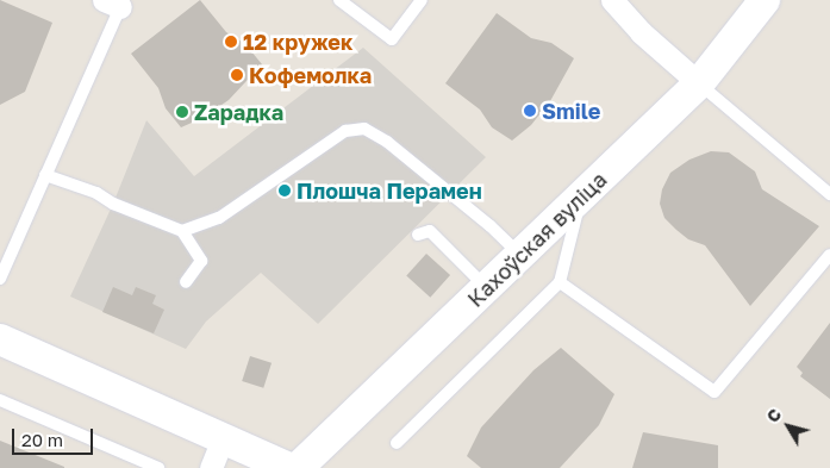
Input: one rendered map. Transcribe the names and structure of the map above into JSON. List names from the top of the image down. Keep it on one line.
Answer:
{"streets":{"street":["Кахоўская вуліца"]},"places":["12 кружек","Кофемолка","Smile","Zарадка","Плошча Перамен"],"scale_bar":"20 m","north":"top left"}
